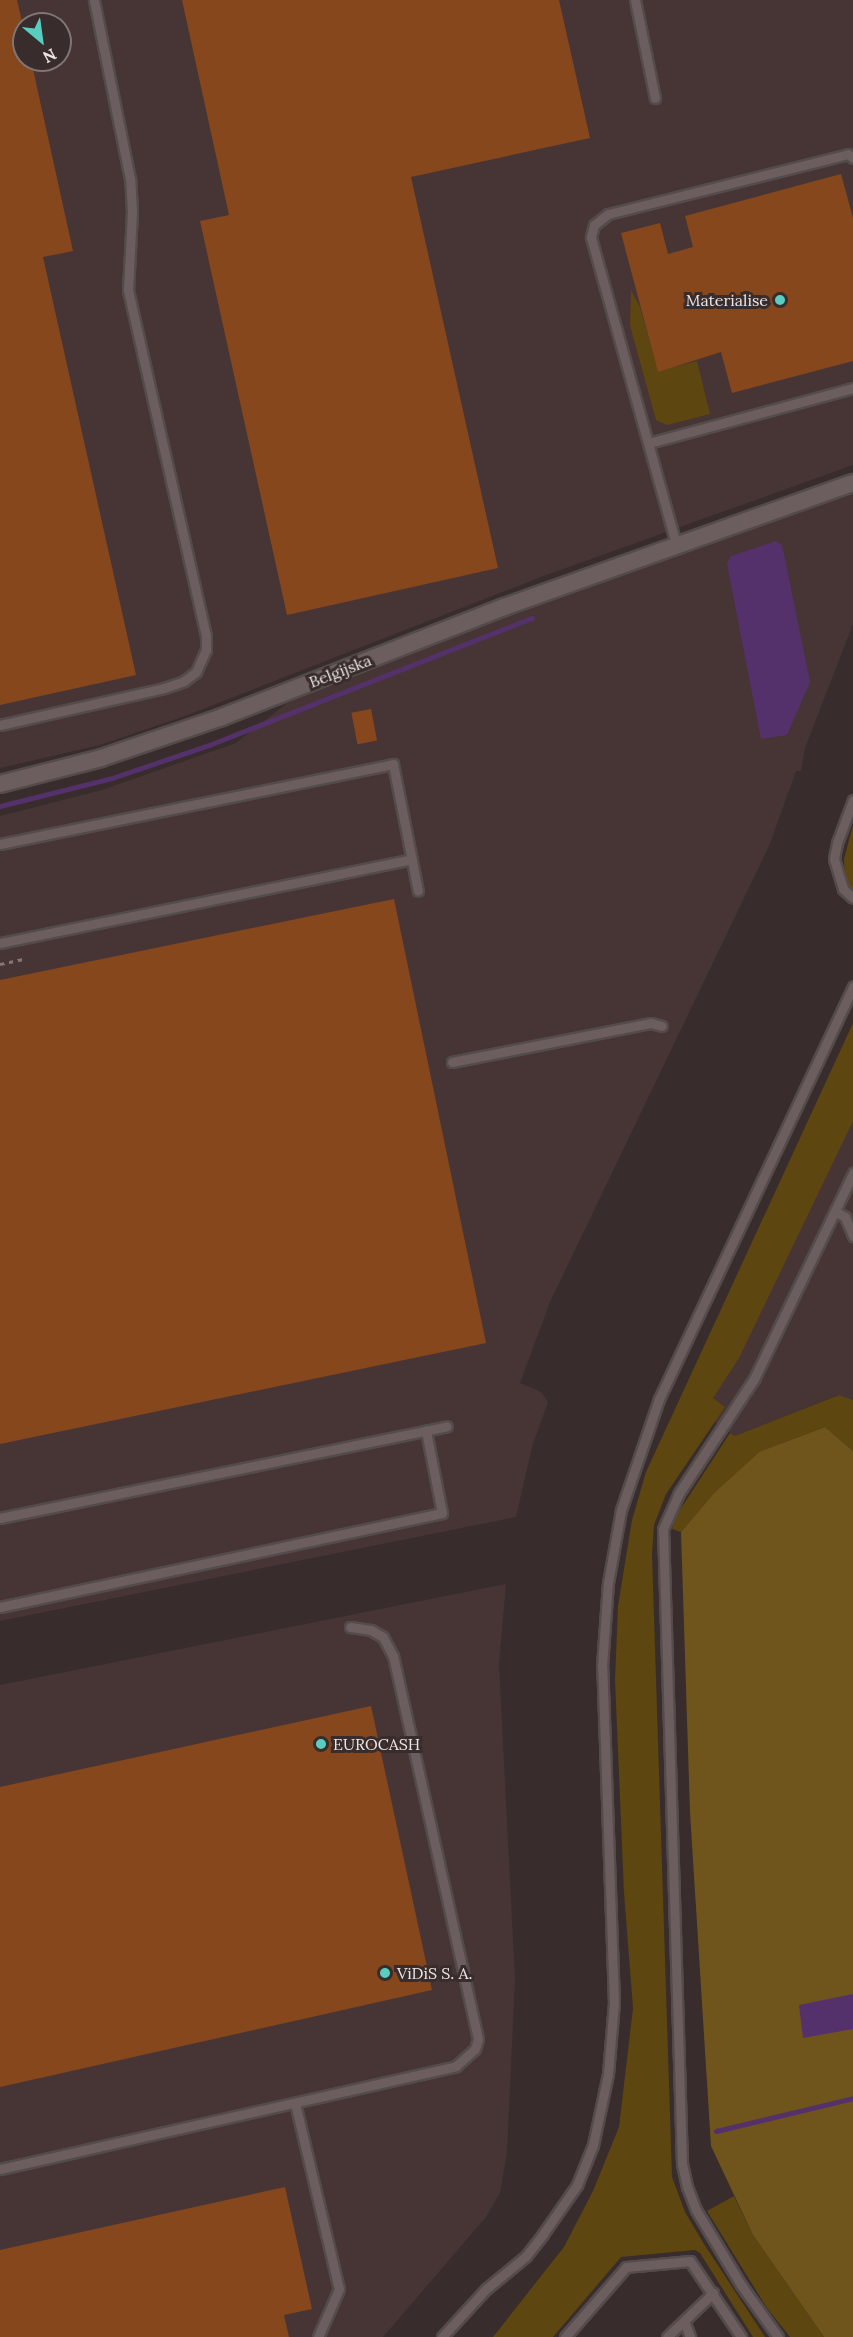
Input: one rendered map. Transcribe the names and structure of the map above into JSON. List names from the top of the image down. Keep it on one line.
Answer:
{"streets":{"street":["Belgijska"]},"places":["Materialise","EUROCASH","ViDiS S. A."],"north":"bottom right"}
